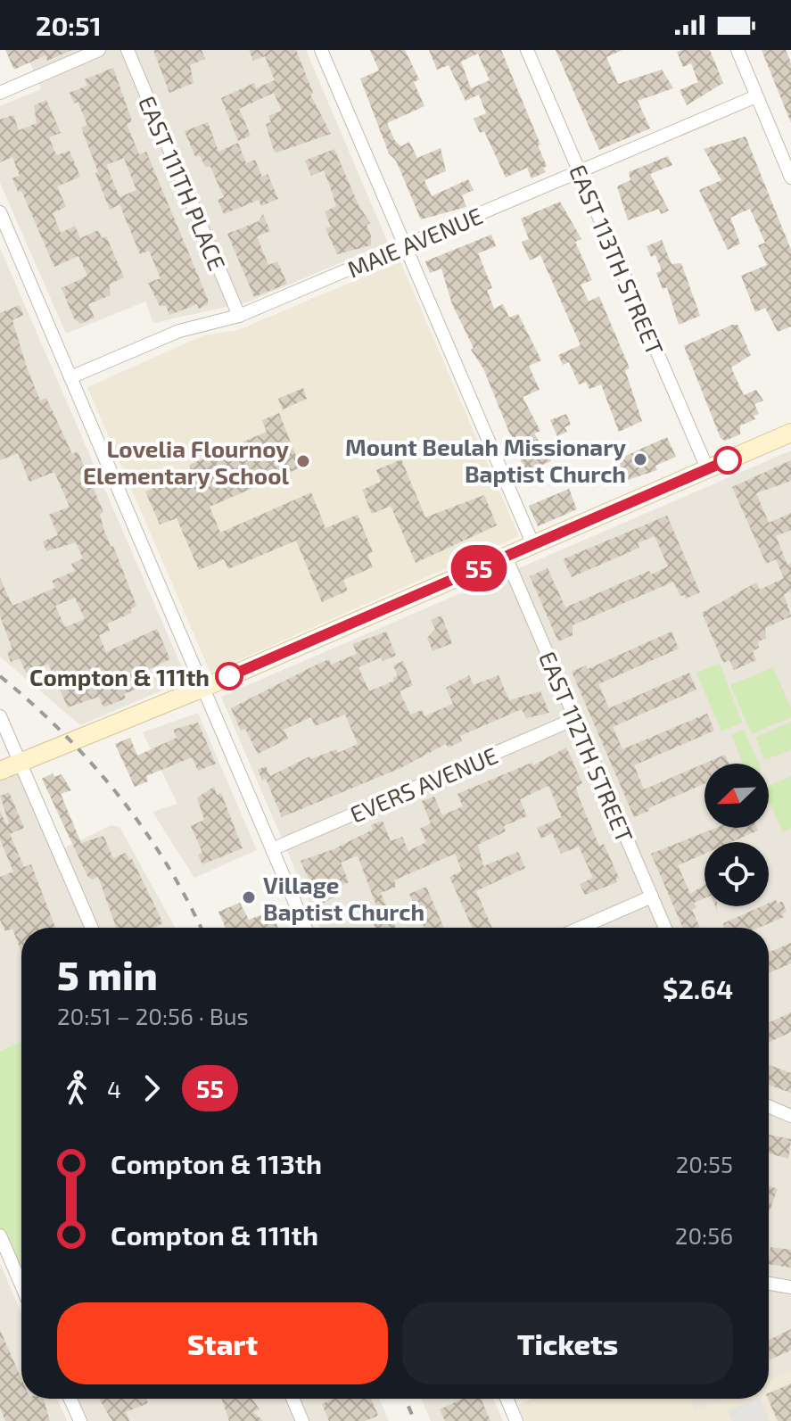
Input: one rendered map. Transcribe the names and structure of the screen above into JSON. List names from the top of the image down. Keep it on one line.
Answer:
{"streets":{"street":["EAST 111TH PLACE","MAIE AVENUE","EAST 113TH STREET","EAST 112TH STREET","EVERS AVENUE"]},"crossings":[["EAST 111TH PLACE","MAIE AVENUE"],["MAIE AVENUE","EAST 113TH STREET"],["EAST 112TH STREET","EVERS AVENUE"]],"places":["Mount Beulah Missionary Baptist Church","Lovelia Flournoy Elementary School","Compton & 111th","Village Baptist Church"],"lines":["bus line 55"],"north":"bottom left","page":{"status":"20:51","on_map":"55","heading":["5 min","20:51 – 20:56 · Bus","$2.64"],"legs":["4","55"],"list":[{"name":"Compton & 113th","value":"20:55"},{"name":"Compton & 111th","value":"20:56"}],"buttons":["Start","Tickets"]}}
